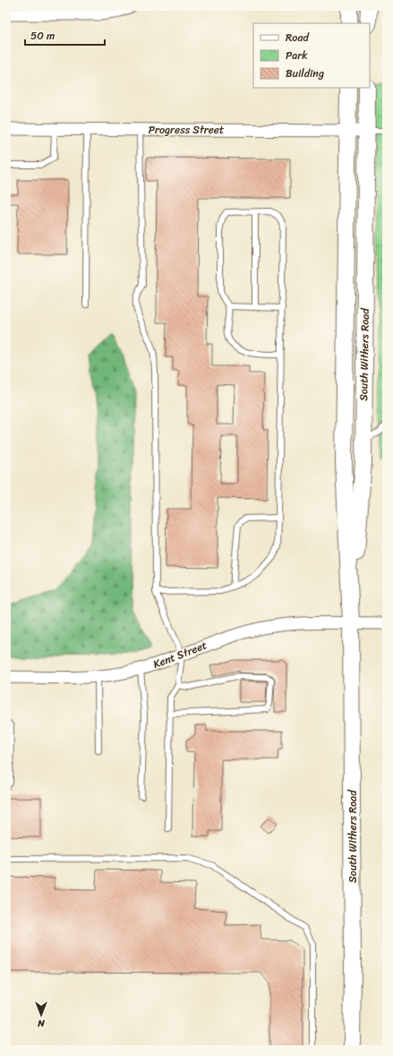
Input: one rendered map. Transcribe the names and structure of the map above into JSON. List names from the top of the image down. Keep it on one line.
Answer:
{"streets":{"main road":["South Withers Road"],"street":["Progress Street","Kent Street"]},"crossings":[["Progress Street","South Withers Road"],["South Withers Road","Kent Street"]],"legend":["Road","Park","Building"],"scale_bar":"50 m","north":"bottom"}
